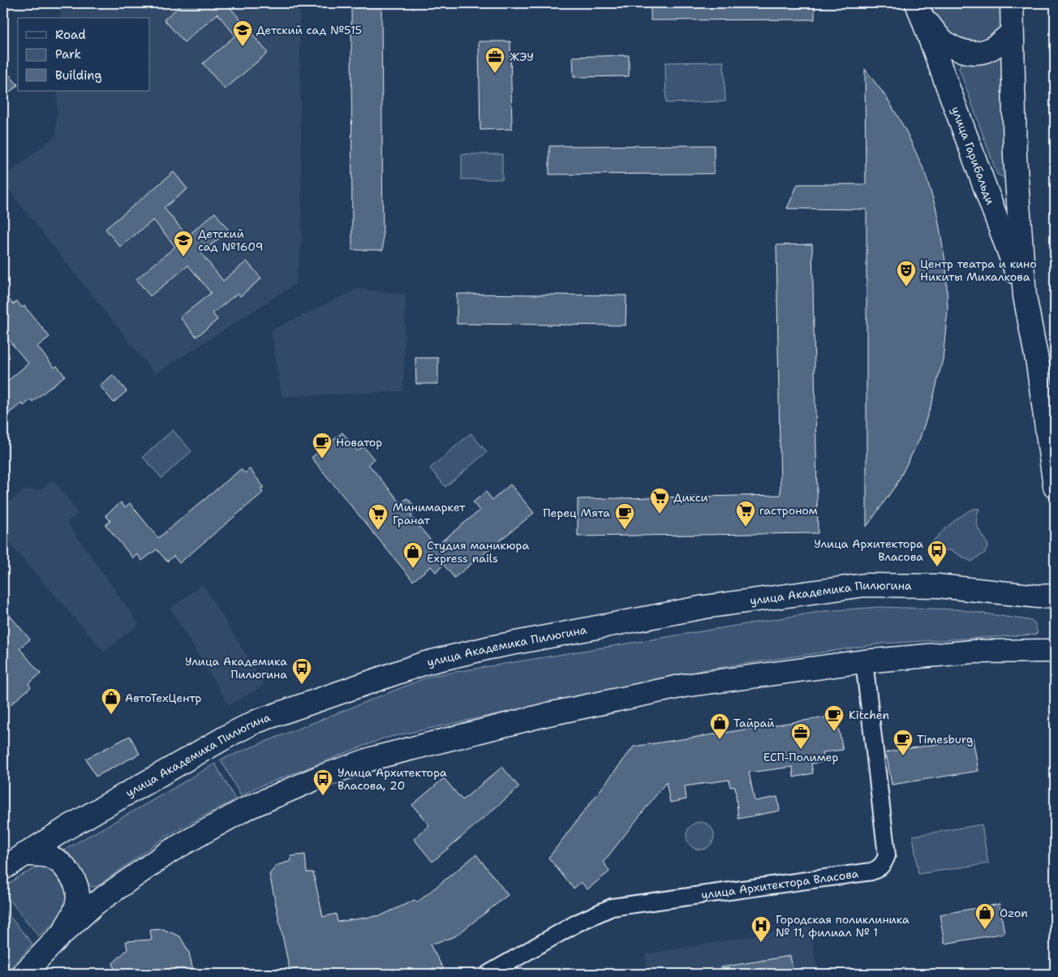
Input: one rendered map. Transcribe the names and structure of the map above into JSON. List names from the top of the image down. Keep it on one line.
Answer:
{"streets":{"street":["улица Гарибальди","улица Академика Пилюгина","улица Архитектора Власова"]},"places":{"school or university":["Детский сад №515","Детский сад №1609"],"office":["ЖЭУ","ЕСП-Полимер"],"theatre":["Центр театра и кино Никиты Михалкова"],"cafe":["Новатор","Перец Мята","Kitchen","Timesburg"],"supermarket":["Дикси","гастроном","Минимаркет Гранат"],"bus stop":["Улица Архитектора Власова","Улица Академика Пилюгина","Улица Архитектора Власова, 20"],"shop":["Студия маникюра Express nails","АвтоТехЦентр","Тайрай","Ozon"],"hospital":["Городская поликлиника № 11, филиал № 1"]},"legend":["Road","Park","Building"]}
